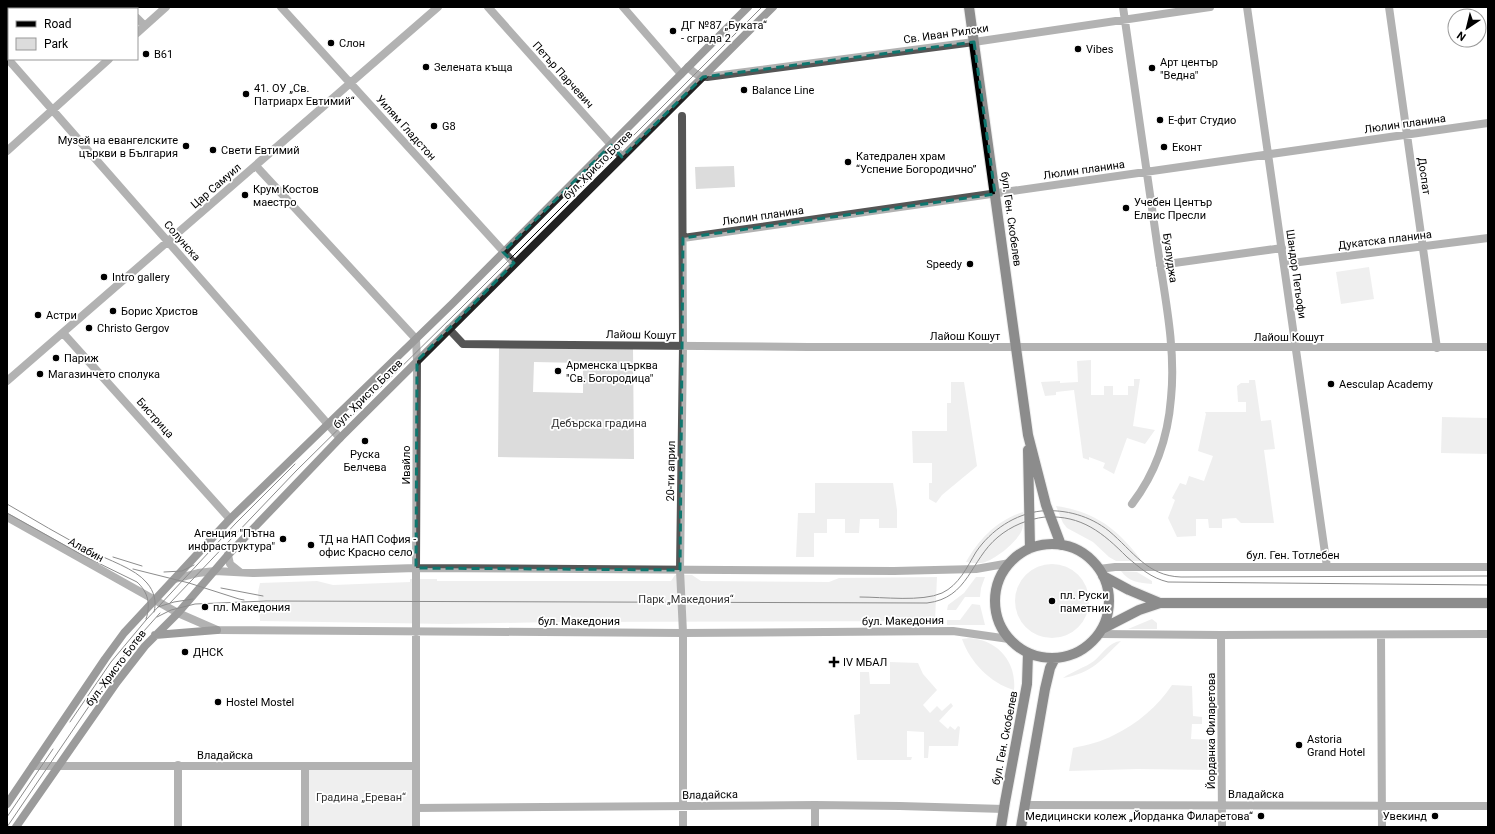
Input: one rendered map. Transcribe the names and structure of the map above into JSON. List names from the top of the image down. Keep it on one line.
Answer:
{"streets":{"main road":["бул. Христо Ботев","бул. Ген. Скобелев"],"street":["Св. Иван Рилски","Петър Парчевич","Люлин планина","Уилям Гладстон","Доспат","Цар Самуил","Дукатска планина","Солунска","Бузлуджа","Шандор Петьофи","Лайош Кошут","Бистрица","Ивайло","20-ти април","Алабин","бул. Ген. Тотлебен","бул. Македония","Йорданка Филаретова","Владайска"]},"crossings":[["Св. Иван Рилски","бул. Христо Ботев"],["Св. Иван Рилски","бул. Ген. Скобелев"],["Св. Иван Рилски","Бузлуджа"],["Петър Парчевич","бул. Христо Ботев"],["Люлин планина","Доспат"],["Люлин планина","бул. Ген. Скобелев"],["Люлин планина","Бузлуджа"],["Люлин планина","Шандор Петьофи"],["Люлин планина","20-ти април"],["Уилям Гладстон","бул. Христо Ботев"],["Уилям Гладстон","Цар Самуил"],["бул. Христо Ботев","Солунска"],["бул. Христо Ботев","Лайош Кошут"],["бул. Христо Ботев","Бистрица"],["бул. Христо Ботев","Ивайло"],["бул. Христо Ботев","Алабин"],["бул. Христо Ботев","бул. Македония"],["бул. Христо Ботев","Владайска"],["Доспат","Дукатска планина"],["Доспат","Лайош Кошут"],["Цар Самуил","Солунска"],["Цар Самуил","Бистрица"],["бул. Ген. Скобелев","Лайош Кошут"],["бул. Ген. Скобелев","бул. Ген. Тотлебен"],["бул. Ген. Скобелев","бул. Македония"],["бул. Ген. Скобелев","Владайска"],["Дукатска планина","Шандор Петьофи"],["Бузлуджа","Лайош Кошут"],["Шандор Петьофи","Лайош Кошут"],["Шандор Петьофи","бул. Ген. Тотлебен"],["Лайош Кошут","20-ти април"],["Ивайло","бул. Македония"],["Ивайло","Владайска"],["20-ти април","бул. Македония"],["20-ти април","Владайска"],["Алабин","бул. Македония"],["бул. Ген. Тотлебен","бул. Македония"],["Йорданка Филаретова","Владайска"]],"parks":["Дебърска градина","Парк „Македония“","Градина „Ереван“"],"places":{"other":["ДГ №87 „Буката“ - сграда 2","Слон","Vibes","B61","Зелената къща","Арт център \"Ведна\"","Balance Line","41. ОУ „Св. Патриарх Евтимий“","Е-фит Студио","G8","Музей на евангелските църкви в България","Еконт","Свети Евтимий","Катедрален храм “Успение Богородично”","Крум Костов маестро","Учебен Център Елвис Пресли","Speedy","Intro gallery","Борис Христов","Астри","Christo Gergov","Париж","Арменска църква \"Св. Богородица\"","Магазинчето сполука","Aesculap Academy","Руска Белчева","Агенция \"Пътна инфраструктура\"","ТД на НАП София - офис Красно село","пл. Руски паметник","пл. Македония","ДНСК","Hostel Mostel","Astoria Grand Hotel","Медицински колеж „Йорданка Филаретова“","Увекинд"],"health":["IV МБАЛ"]},"legend":["Road","Park"],"north":"bottom left"}
